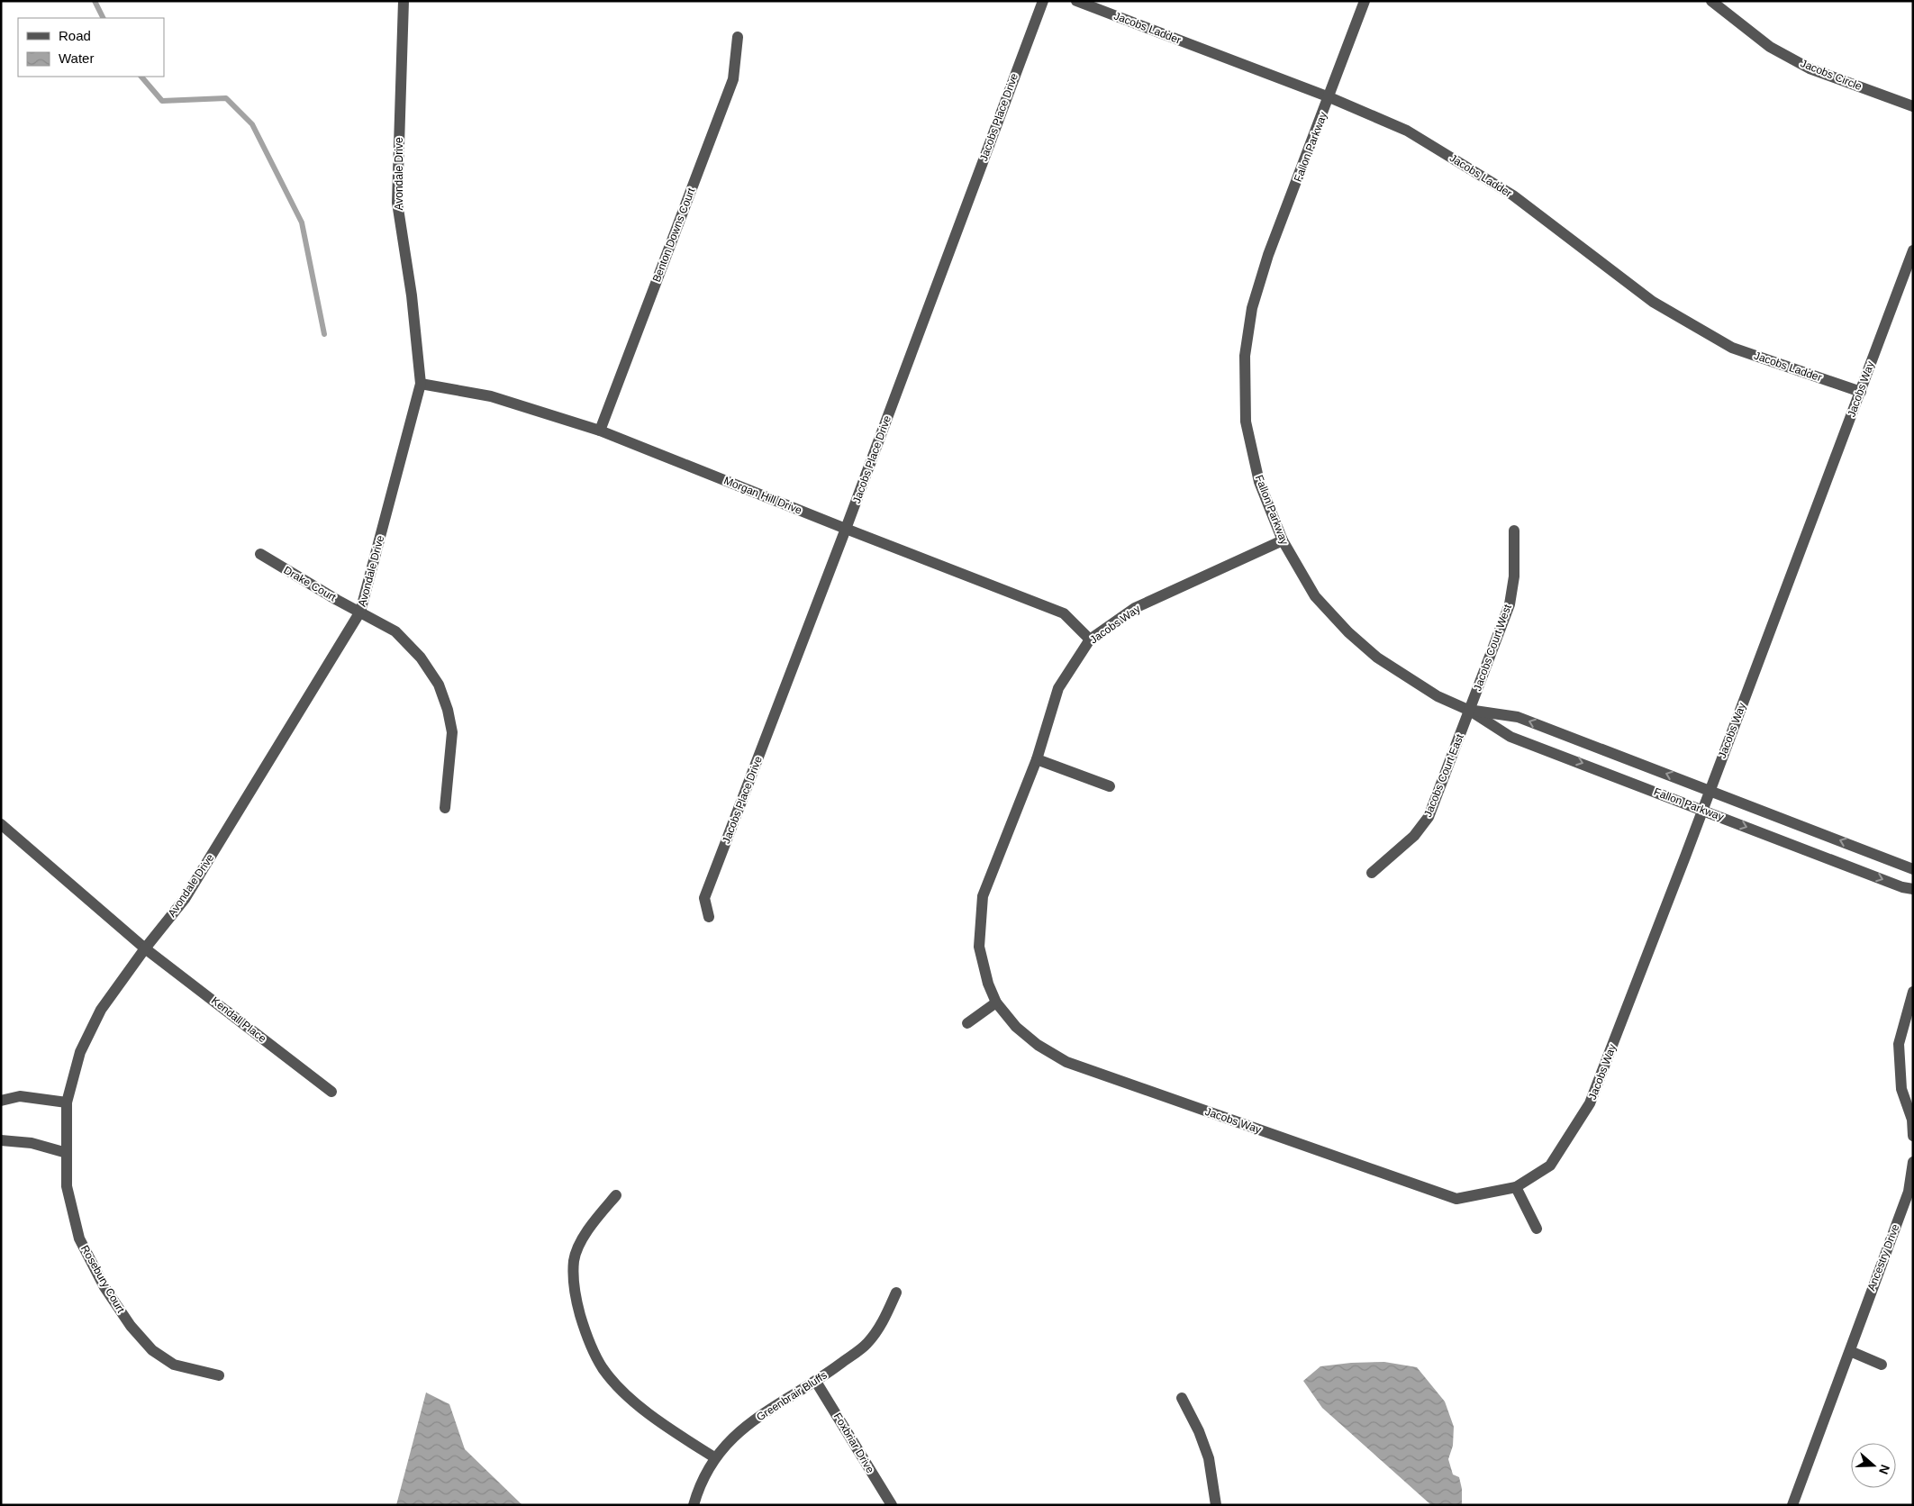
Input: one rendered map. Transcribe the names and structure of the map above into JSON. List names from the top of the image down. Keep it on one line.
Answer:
{"streets":{"street":["Jacobs Ladder","Jacobs Circle","Jacobs Place Drive","Fallon Parkway","Avondale Drive","Benton Downs Court","Jacobs Way","Morgan Hill Drive","Drake Court","Jacobs Court West","Jacobs Court East","Kendall Place","Ancestry Drive","Rosebury Court","Greenbrair Bluffs","Foxbriar Drive"]},"crossings":[["Jacobs Ladder","Fallon Parkway"],["Jacobs Ladder","Jacobs Way"],["Jacobs Place Drive","Morgan Hill Drive"],["Fallon Parkway","Jacobs Way"],["Fallon Parkway","Jacobs Court West"],["Fallon Parkway","Jacobs Court East"],["Avondale Drive","Morgan Hill Drive"],["Avondale Drive","Drake Court"],["Avondale Drive","Kendall Place"],["Avondale Drive","Rosebury Court"],["Benton Downs Court","Morgan Hill Drive"],["Jacobs Way","Morgan Hill Drive"],["Jacobs Court West","Jacobs Court East"],["Kendall Place","Rosebury Court"],["Greenbrair Bluffs","Foxbriar Drive"]],"legend":["Road","Water"],"north":"right"}
